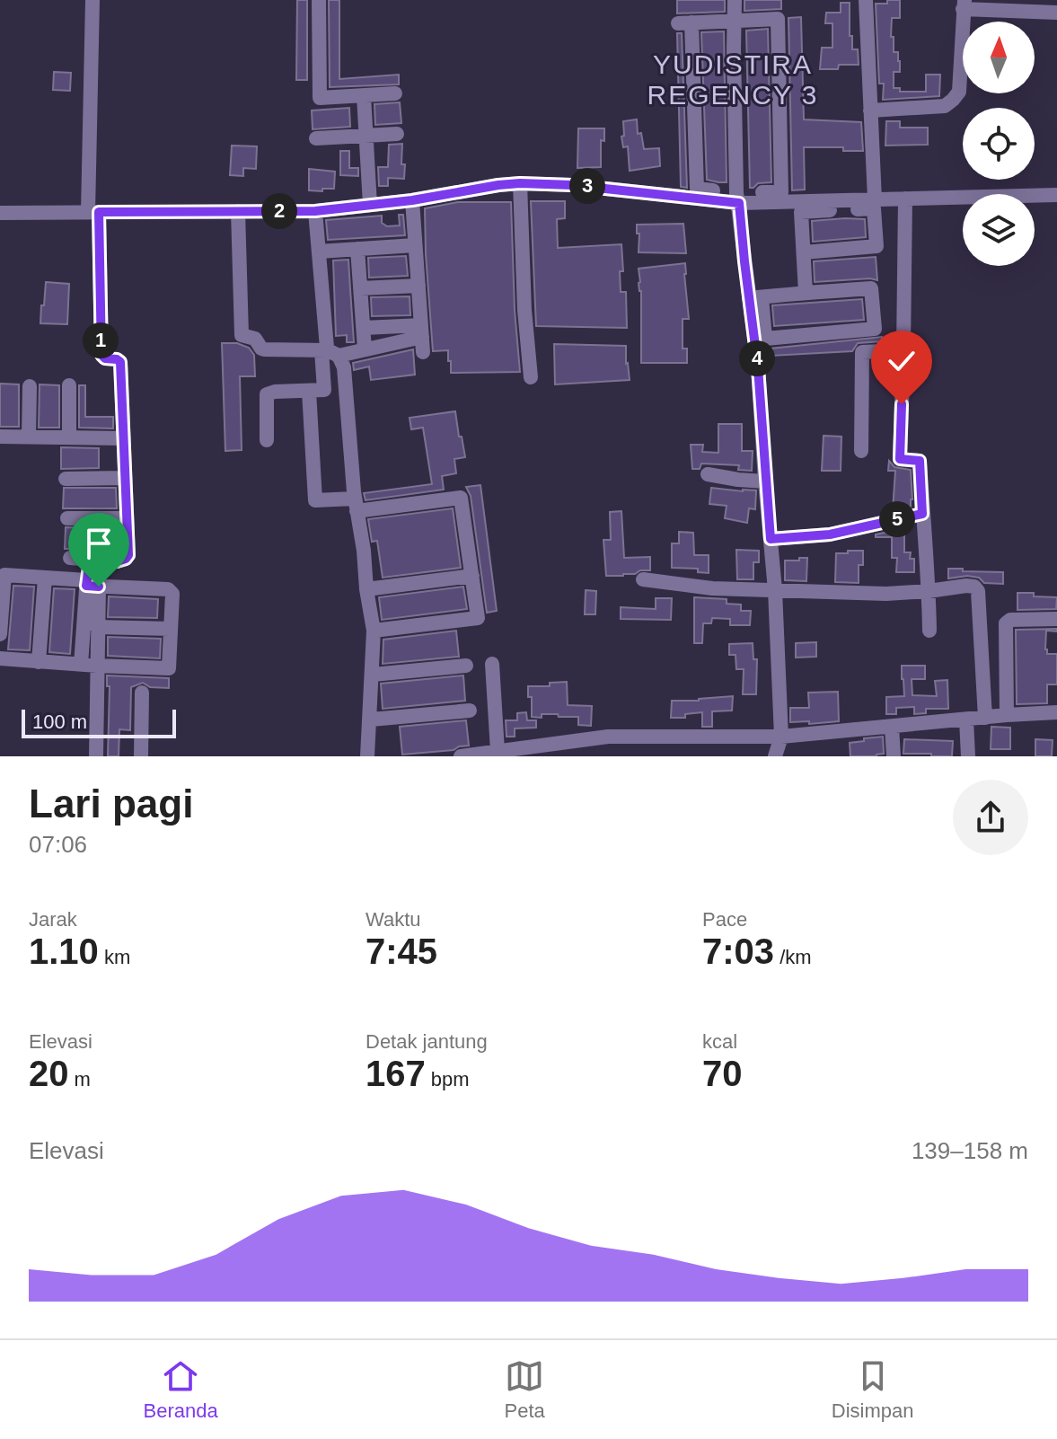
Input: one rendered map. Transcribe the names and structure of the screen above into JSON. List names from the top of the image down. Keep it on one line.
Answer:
{"districts":["YUDISTIRA REGENCY 3"],"scale_bar":"100 m","north":"top","page":{"pins":["3","2","1","4","5"],"scale":"100 m","heading":["Lari pagi","07:06"],"stats":[["Jarak","1.10 km"],["Waktu","7:45"],["Pace","7:03 /km"],["Elevasi","20 m"],["Detak jantung","167 bpm"],["kcal","70"]],"chart":["Elevasi","139–158 m"],"tabs":["Beranda","Peta","Disimpan"]}}
